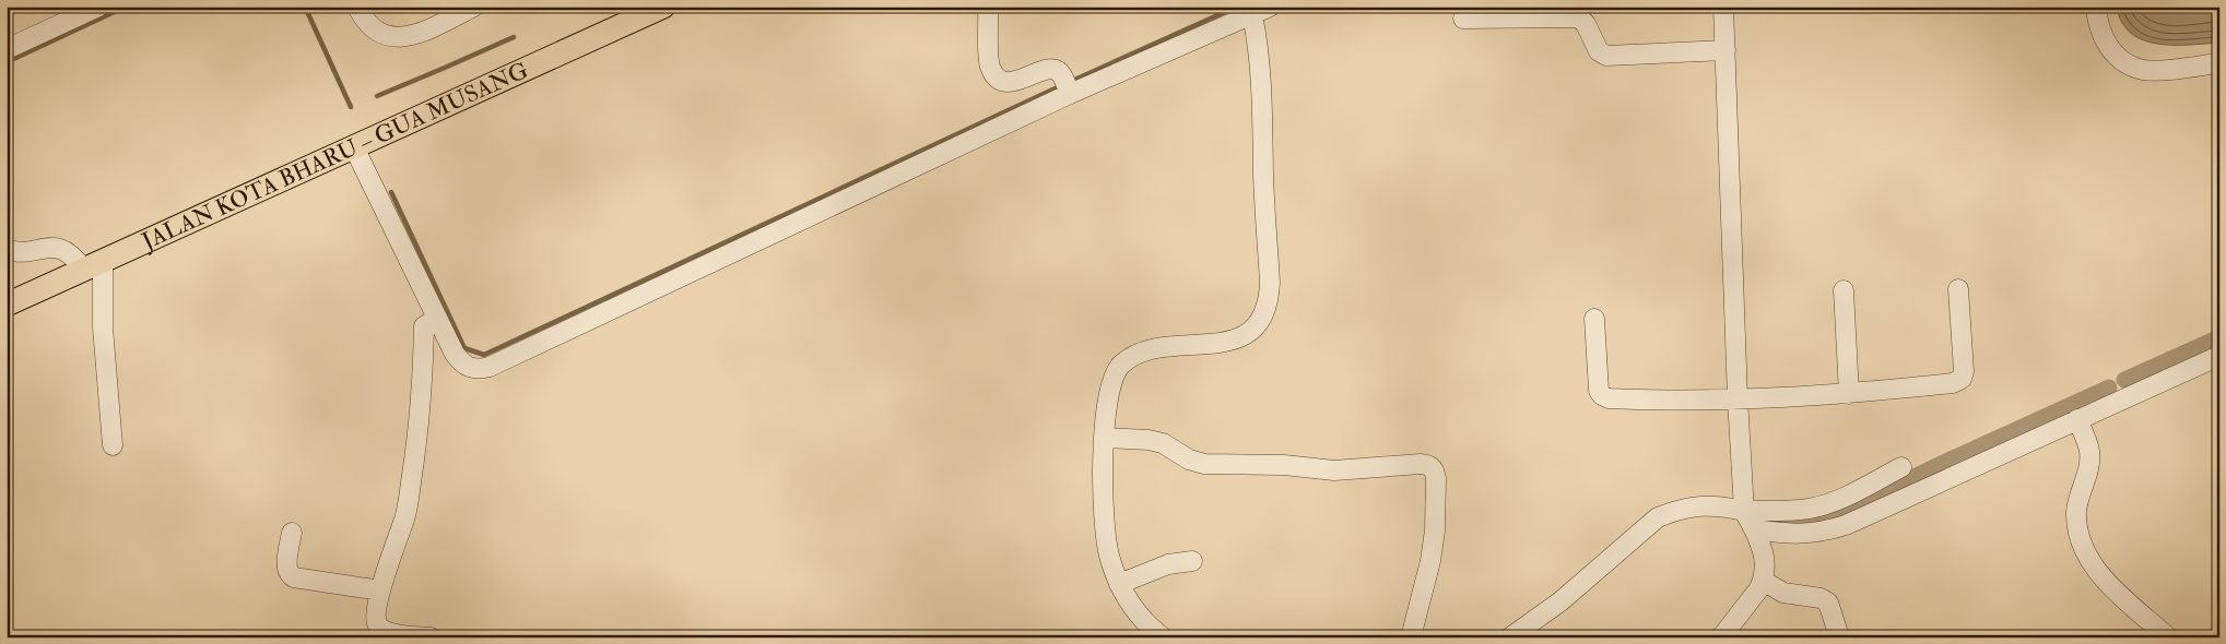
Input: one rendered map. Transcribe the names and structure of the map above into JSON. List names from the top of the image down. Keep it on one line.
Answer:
{"streets":{"main road":["JALAN KOTA BHARU – GUA MUSANG"]}}
